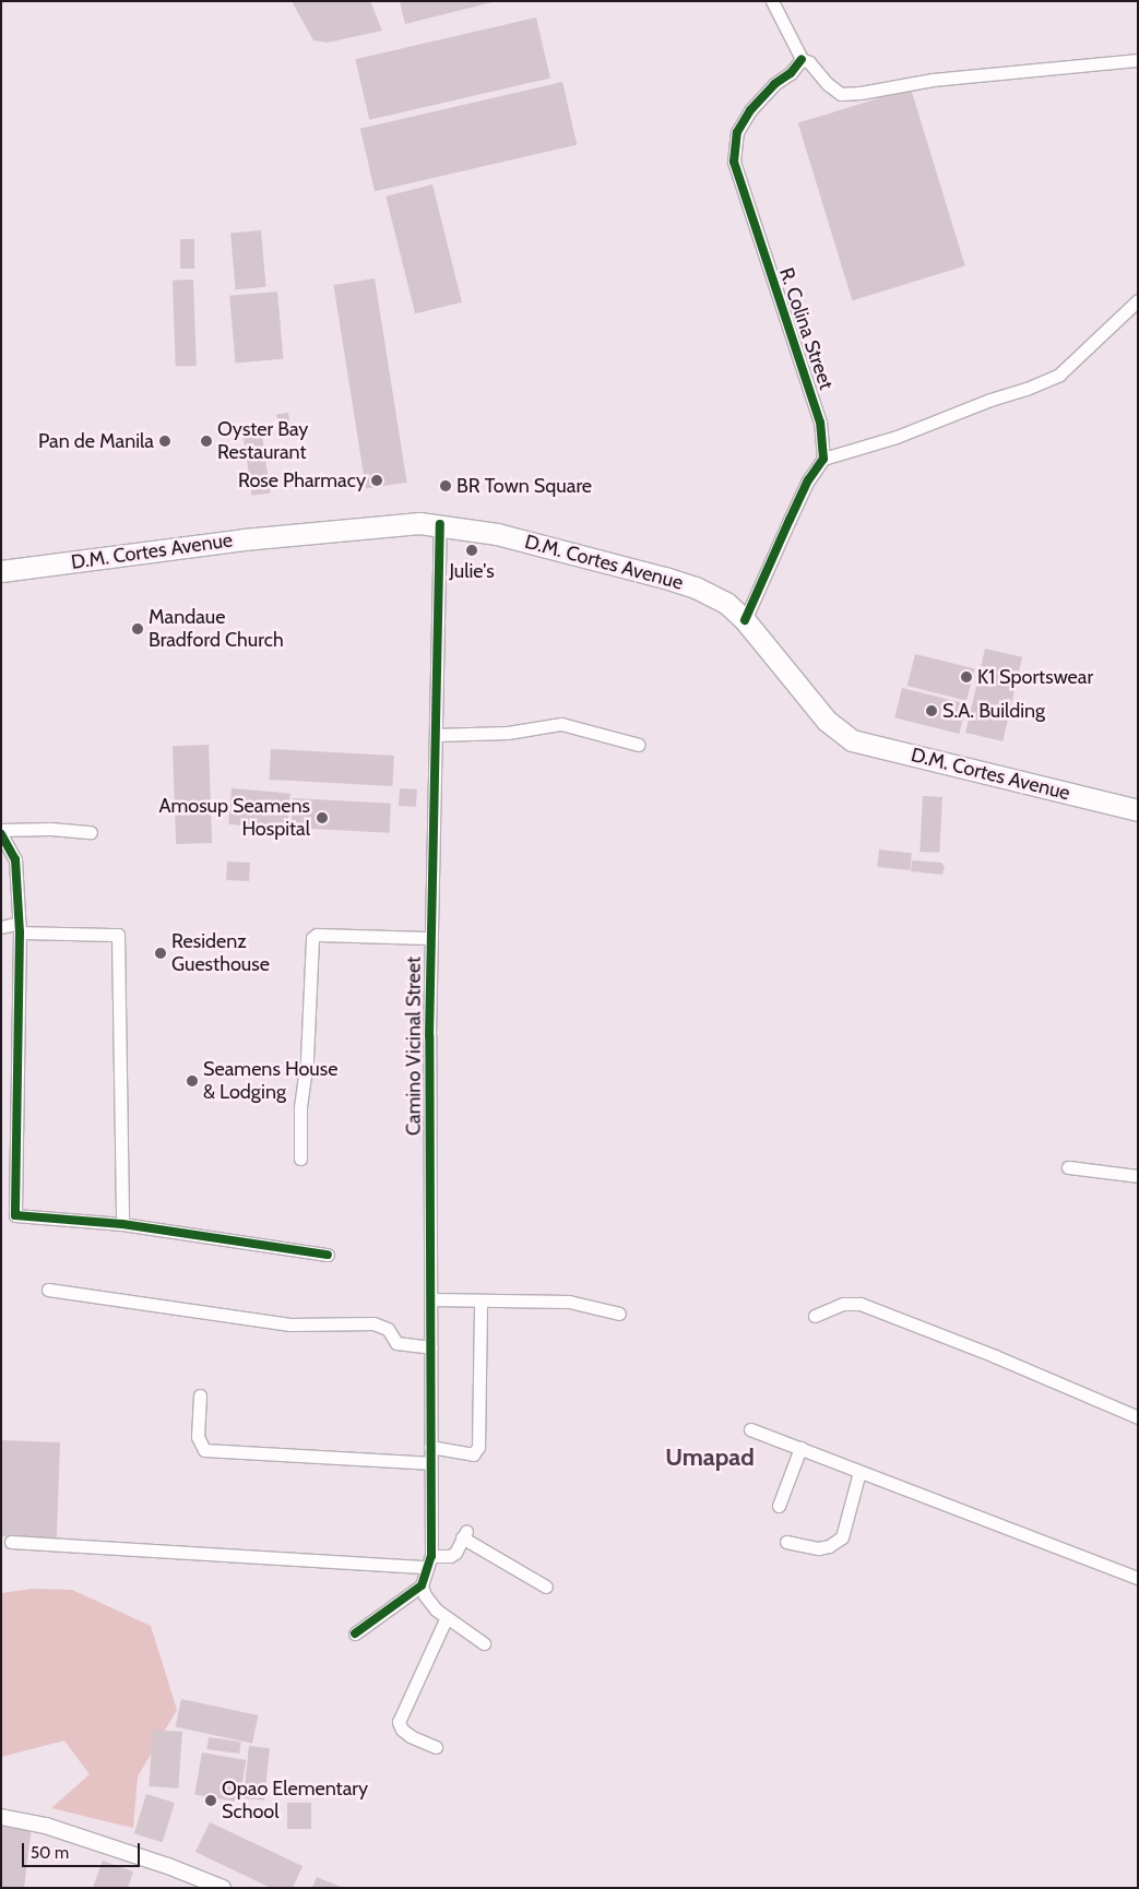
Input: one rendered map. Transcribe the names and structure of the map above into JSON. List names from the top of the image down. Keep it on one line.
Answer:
{"streets":{"highway":["D.M. Cortes Avenue"],"street":["R. Colina Street","Camino Vicinal Street"]},"crossings":[["D.M. Cortes Avenue","Camino Vicinal Street"]],"districts":["Umapad"],"places":["Pan de Manila","Oyster Bay Restaurant","Rose Pharmacy","BR Town Square","Julie's","Mandaue Bradford Church","K1 Sportswear","S.A. Building","Amosup Seamens Hospital","Residenz Guesthouse","Seamens House & Lodging","Opao Elementary School"],"scale_bar":"50 m"}
